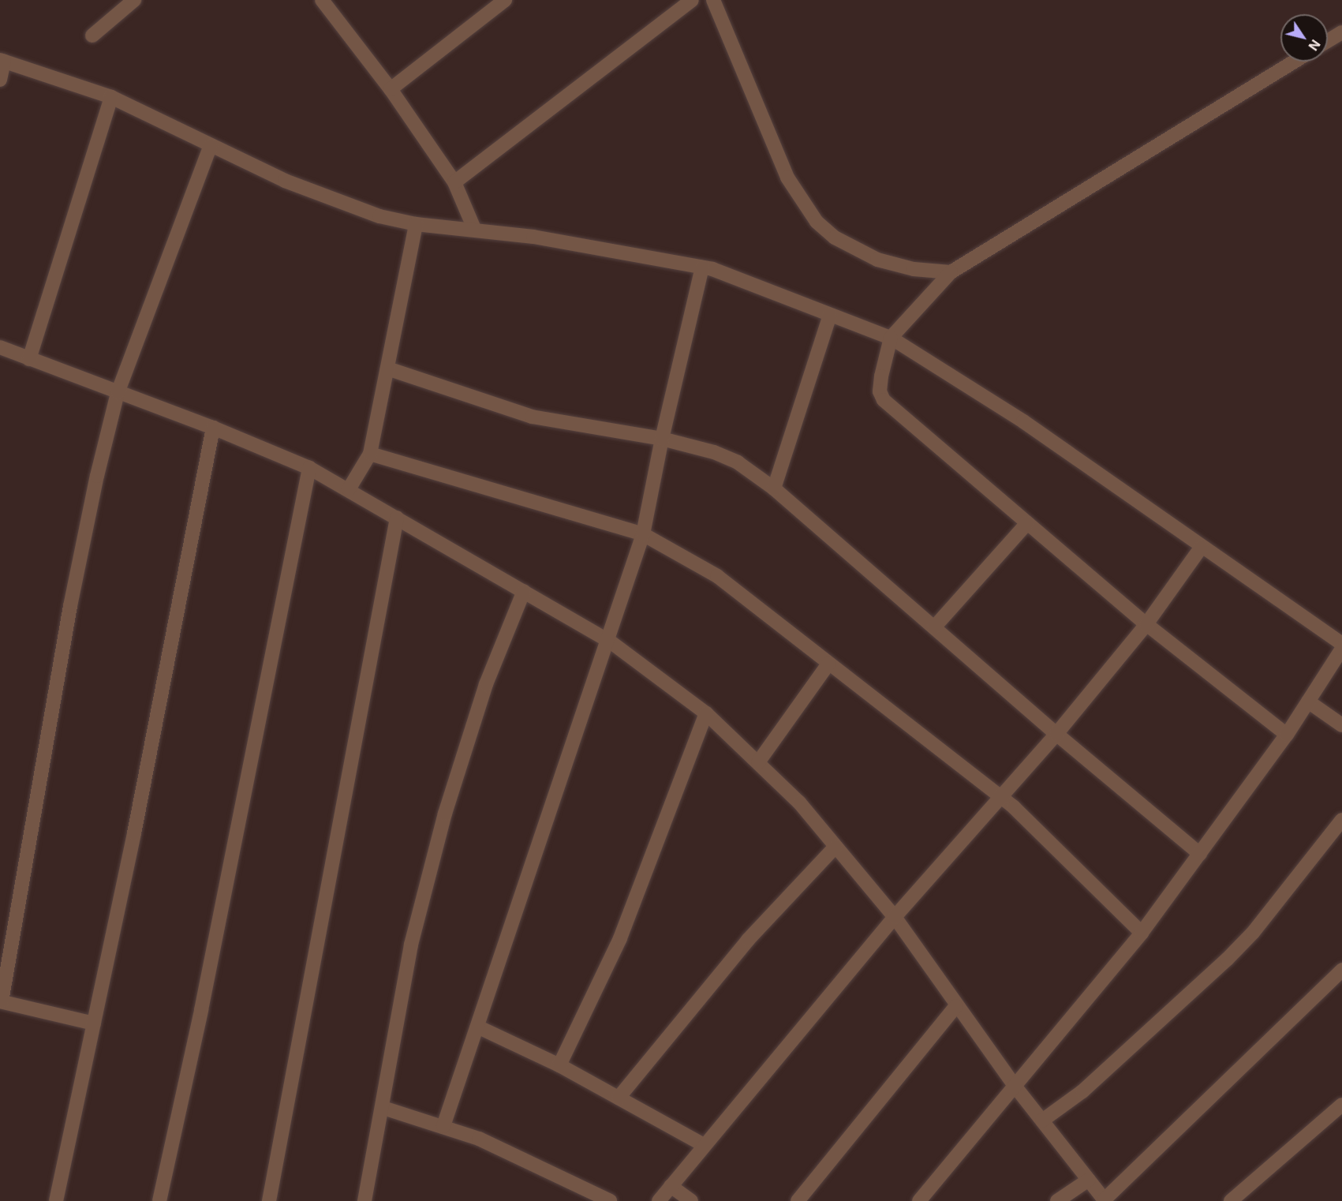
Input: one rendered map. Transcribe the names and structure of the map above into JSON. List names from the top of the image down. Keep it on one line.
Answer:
{"north":"bottom right"}
